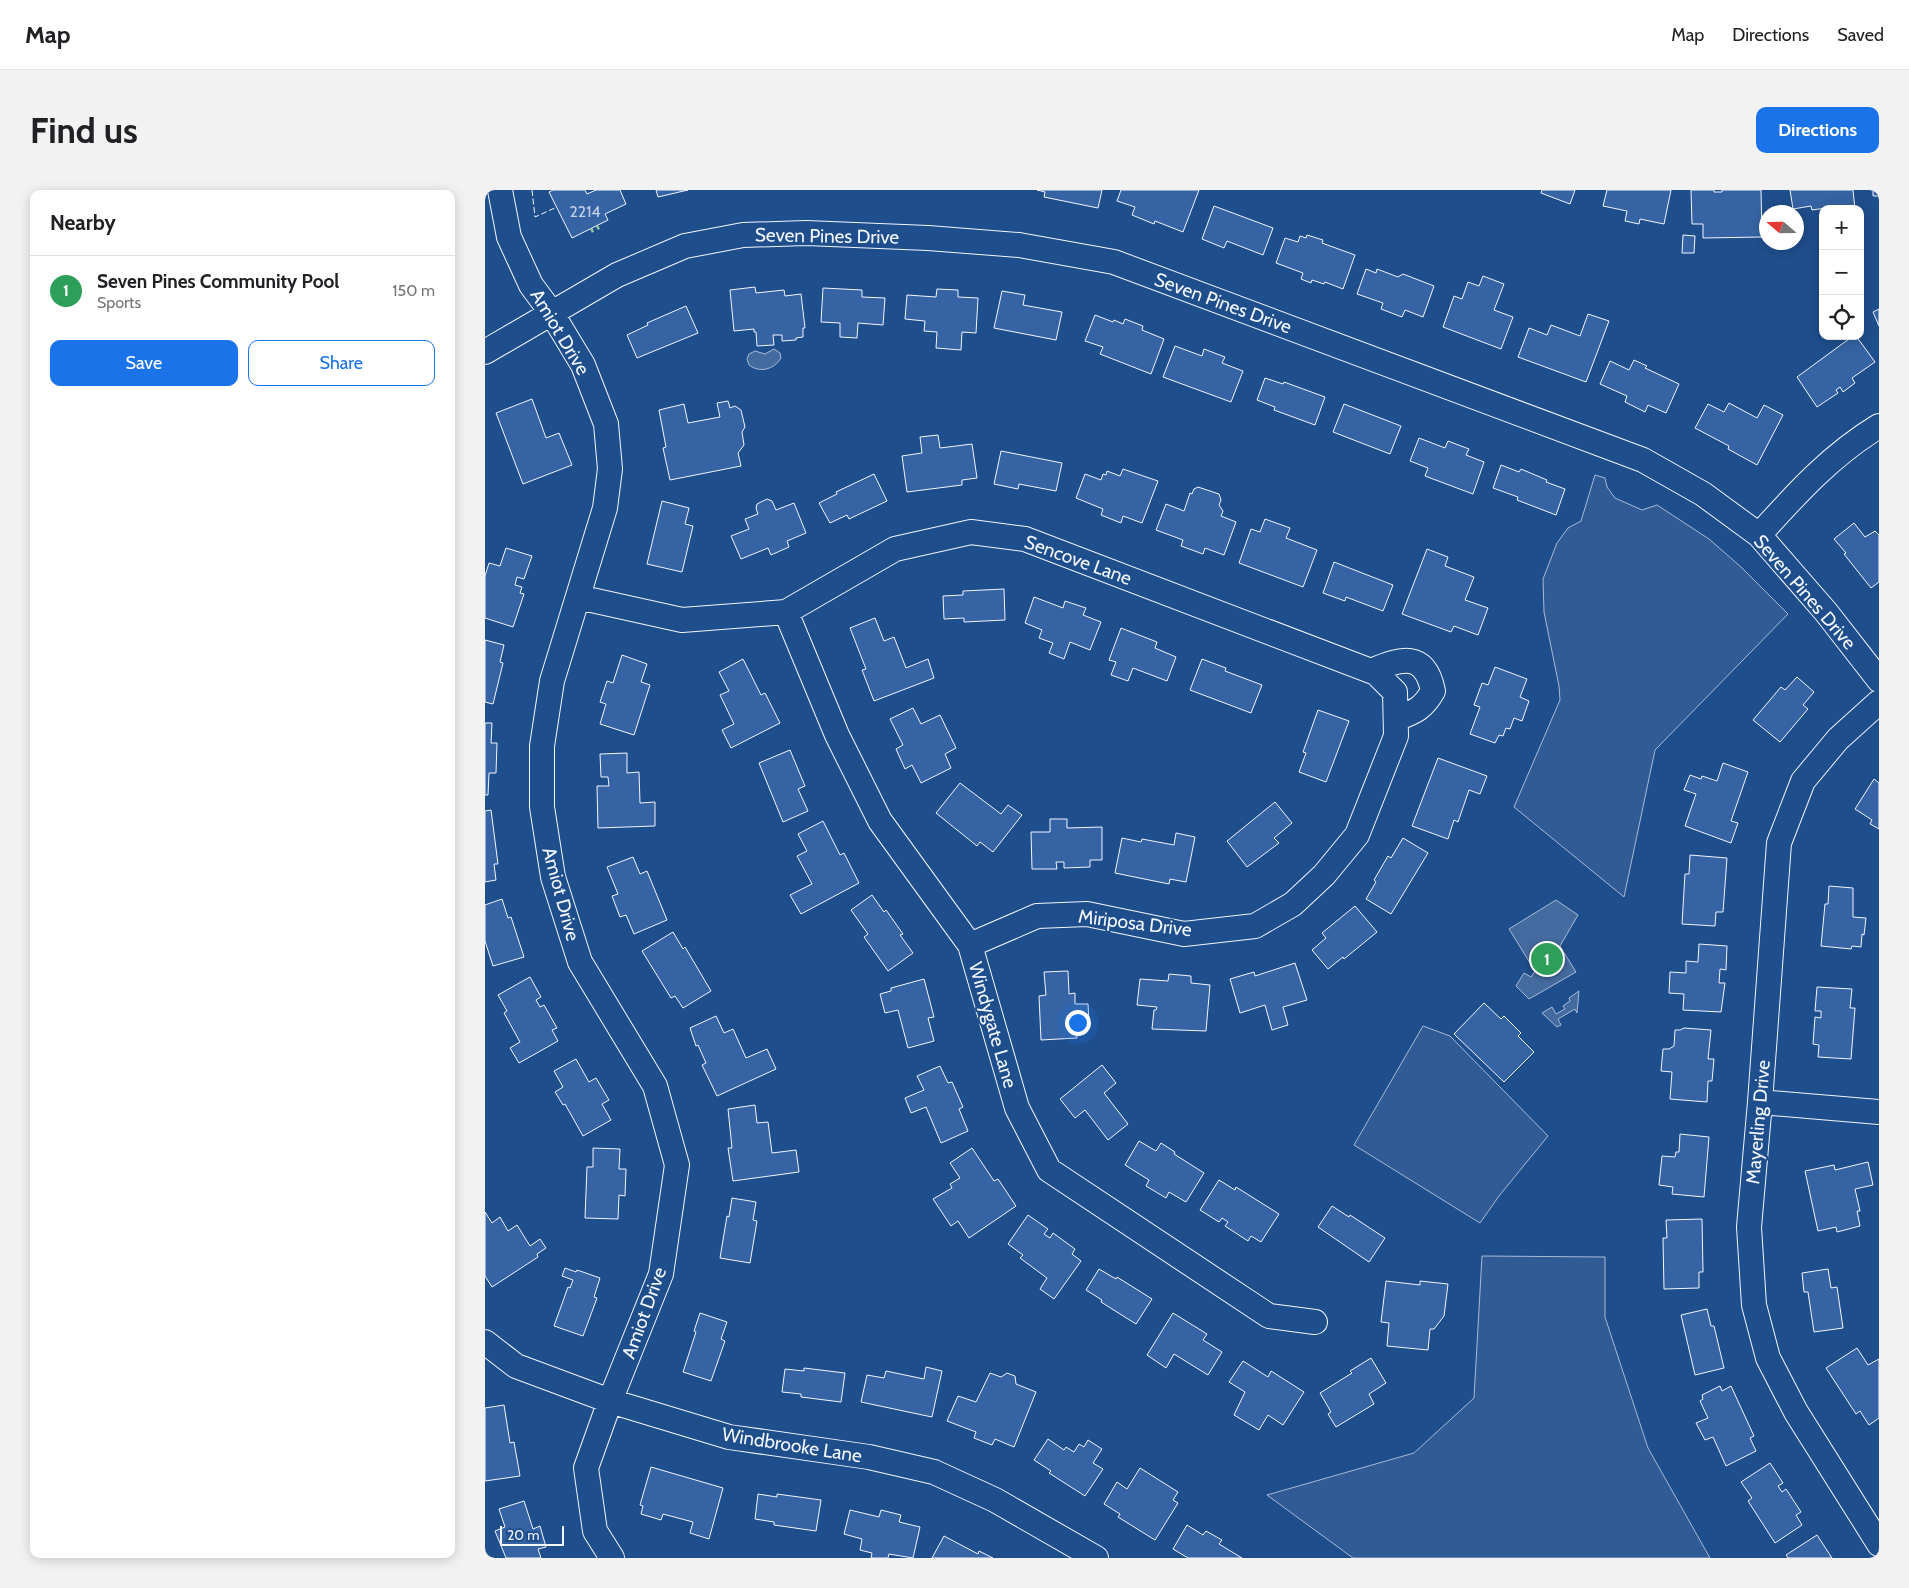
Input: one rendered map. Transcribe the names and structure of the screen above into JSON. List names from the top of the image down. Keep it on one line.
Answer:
{"streets":{"street":["Seven Pines Drive","Amiot Drive","Sencove Lane","Miriposa Drive","Windygate Lane","Mayerling Drive","Windbrooke Lane"]},"crossings":[["Seven Pines Drive","Amiot Drive"],["Amiot Drive","Sencove Lane"],["Amiot Drive","Windbrooke Lane"],["Sencove Lane","Miriposa Drive"],["Sencove Lane","Windygate Lane"],["Miriposa Drive","Windygate Lane"]],"house_numbers":["2214"],"scale_bar":"20 m","north":"left","page":{"header":"Map","nav":["Map","Directions","Saved"],"buttons":["Directions",["Save","Share"]],"title":"Find us","heading":"Nearby","map_buttons":["+","−"],"list":[{"mark":"1","name":"Seven Pines Community Pool","note":"Sports","value":"150 m"}],"pins":"1","scale":"20 m"}}
